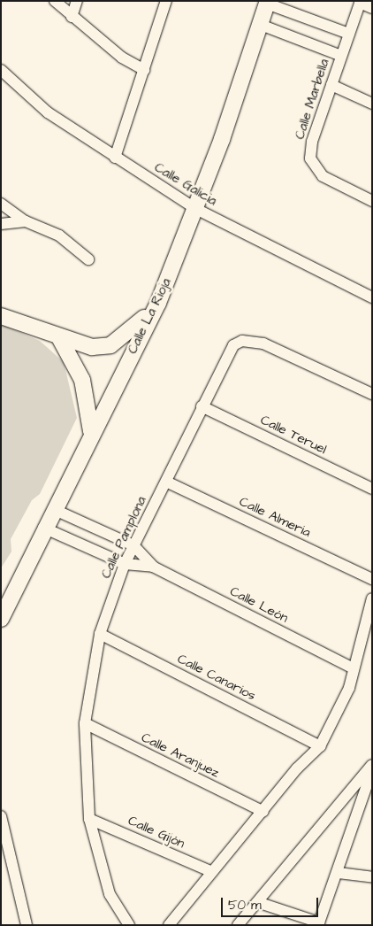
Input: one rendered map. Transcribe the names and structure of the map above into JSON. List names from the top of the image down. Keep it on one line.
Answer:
{"streets":{"street":["Calle Marbella","Calle Galicia","Calle La Rioja","Calle Teruel","Calle Almeria","Calle Pamplona","Calle León","Calle Canarios","Calle Aranjuez","Calle Gijón"]},"crossings":[["Calle Galicia","Calle La Rioja"],["Calle La Rioja","Calle León"],["Calle Teruel","Calle Pamplona"],["Calle Almeria","Calle Pamplona"],["Calle Pamplona","Calle León"],["Calle Pamplona","Calle Canarios"],["Calle Pamplona","Calle Aranjuez"],["Calle Pamplona","Calle Gijón"]],"scale_bar":"50 m"}
